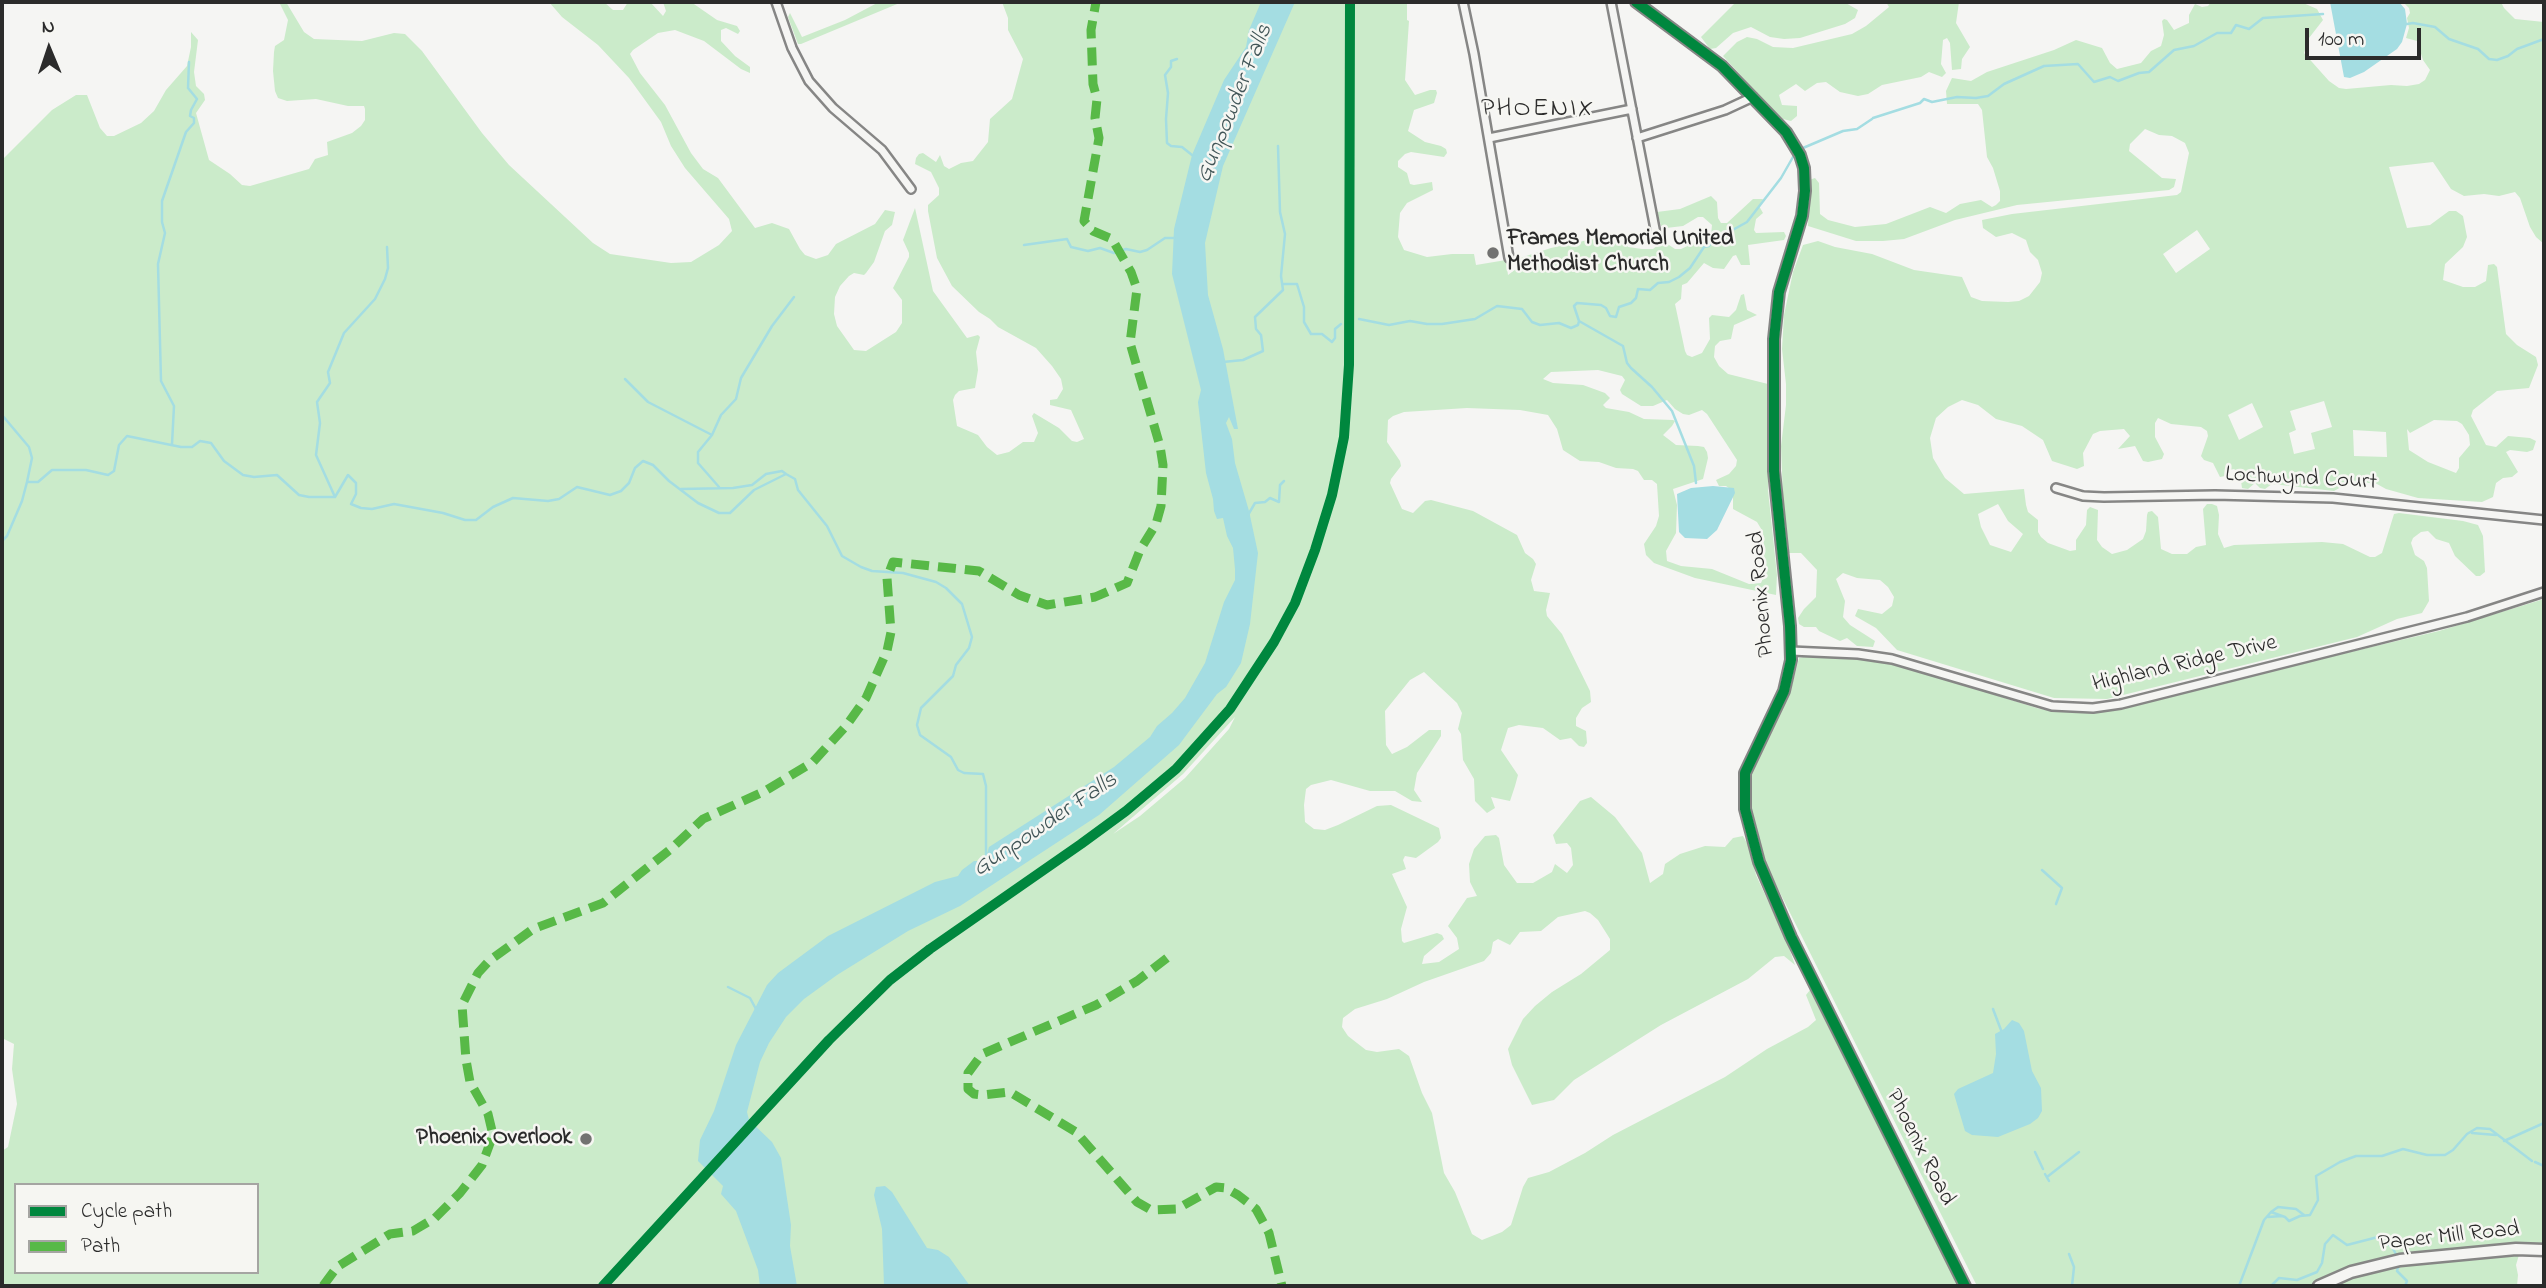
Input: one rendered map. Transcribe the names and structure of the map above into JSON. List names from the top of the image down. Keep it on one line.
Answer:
{"streets":{"main road":["Paper Mill Road"],"street":["Lochwynd Court","Phoenix Road","Highland Ridge Drive"]},"crossings":[["Phoenix Road","Highland Ridge Drive"]],"districts":["PHOENIX"],"water":["Gunpowder Falls"],"places":["Frames Memorial United Methodist Church","Phoenix Overlook"],"legend":["Cycle path","Path"],"scale_bar":"100 m","north":"top"}
